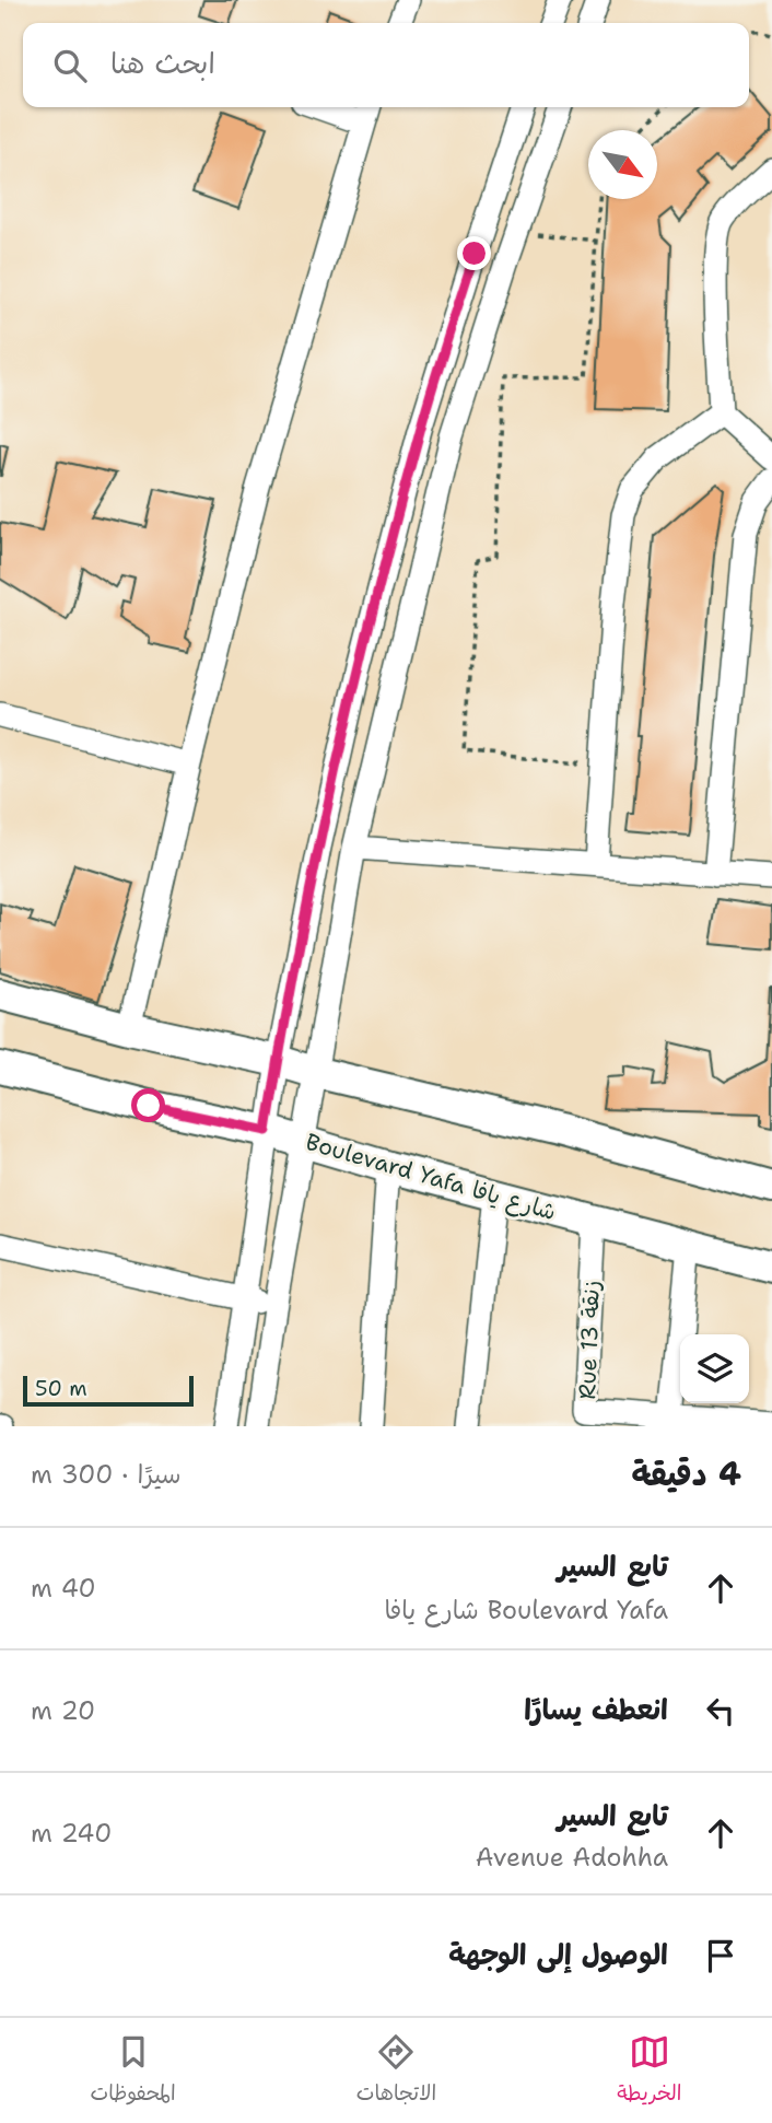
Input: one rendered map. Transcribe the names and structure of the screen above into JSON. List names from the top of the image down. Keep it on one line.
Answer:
{"streets":{"street":["Boulevard Yafa شارع يافا","Rue 13 زنقة"]},"crossings":[["Boulevard Yafa شارع يافا","Rue 13 زنقة"]],"scale_bar":"50 m","north":"bottom right","page":{"search":"ابحث هنا","scale":"50 m","heading":["4 دقيقة","سيرًا · 300 m"],"list":[["تابع السير","Boulevard Yafa شارع يافا","40 m"],["انعطف يسارًا","20 m"],["تابع السير","Avenue Adohha","240 m"],"الوصول إلى الوجهة"],"nav":["الخريطة","الاتجاهات","المحفوظات"]}}
